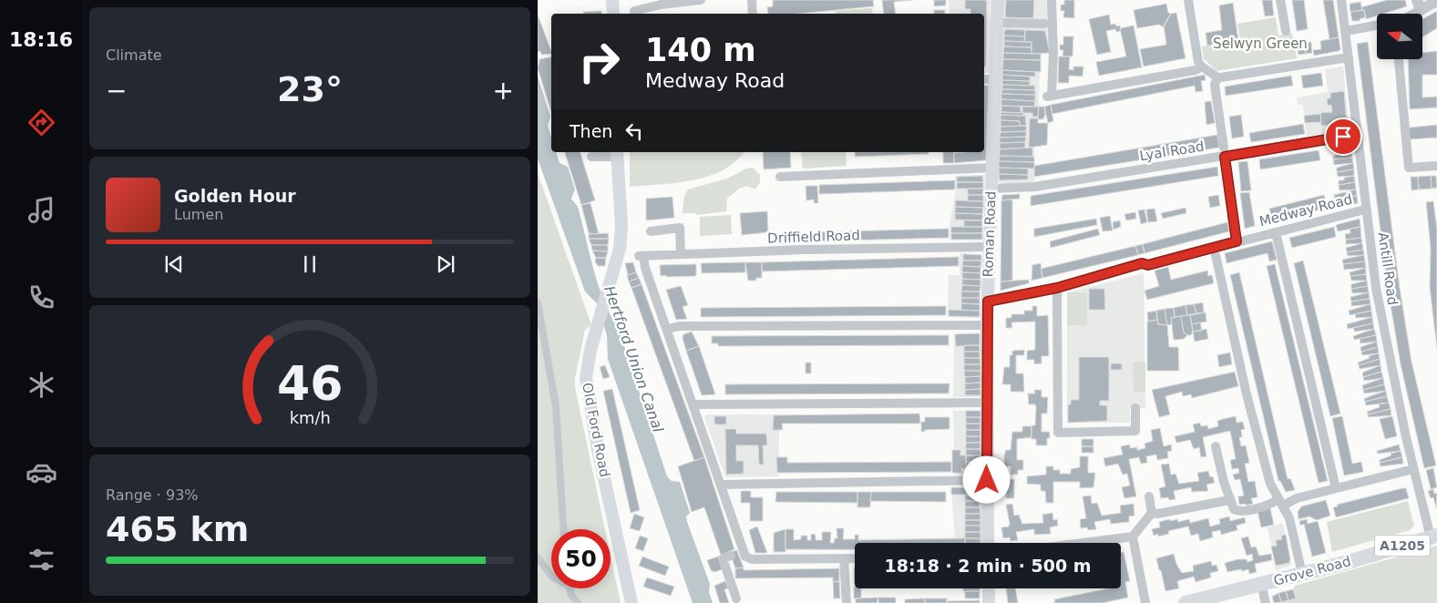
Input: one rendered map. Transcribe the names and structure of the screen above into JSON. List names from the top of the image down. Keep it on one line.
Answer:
{"streets":{"main road":["Roman Road","Old Ford Road","A1205","Grove Road"],"street":["Lyal Road","Medway Road","Driffield Road","Antill Road"]},"crossings":[["Lyal Road","Roman Road"],["Lyal Road","Antill Road"],["Medway Road","Roman Road"],["Medway Road","Antill Road"],["Roman Road","Driffield Road"],["Antill Road","Grove Road"]],"water":["Hertford Union Canal"],"parks":["Selwyn Green"],"north":"left","page":{"tabs":"18:16","tile":["Climate",["Range · 93%","465 km"]],"turn":["140 m","Medway Road"],"heat":["−","23°","+"],"then":"Then","song":["Golden Hour","Lumen"],"limit":"50","trip":"18:18 · 2 min · 500 m","gauge":["46","km/h"]}}
